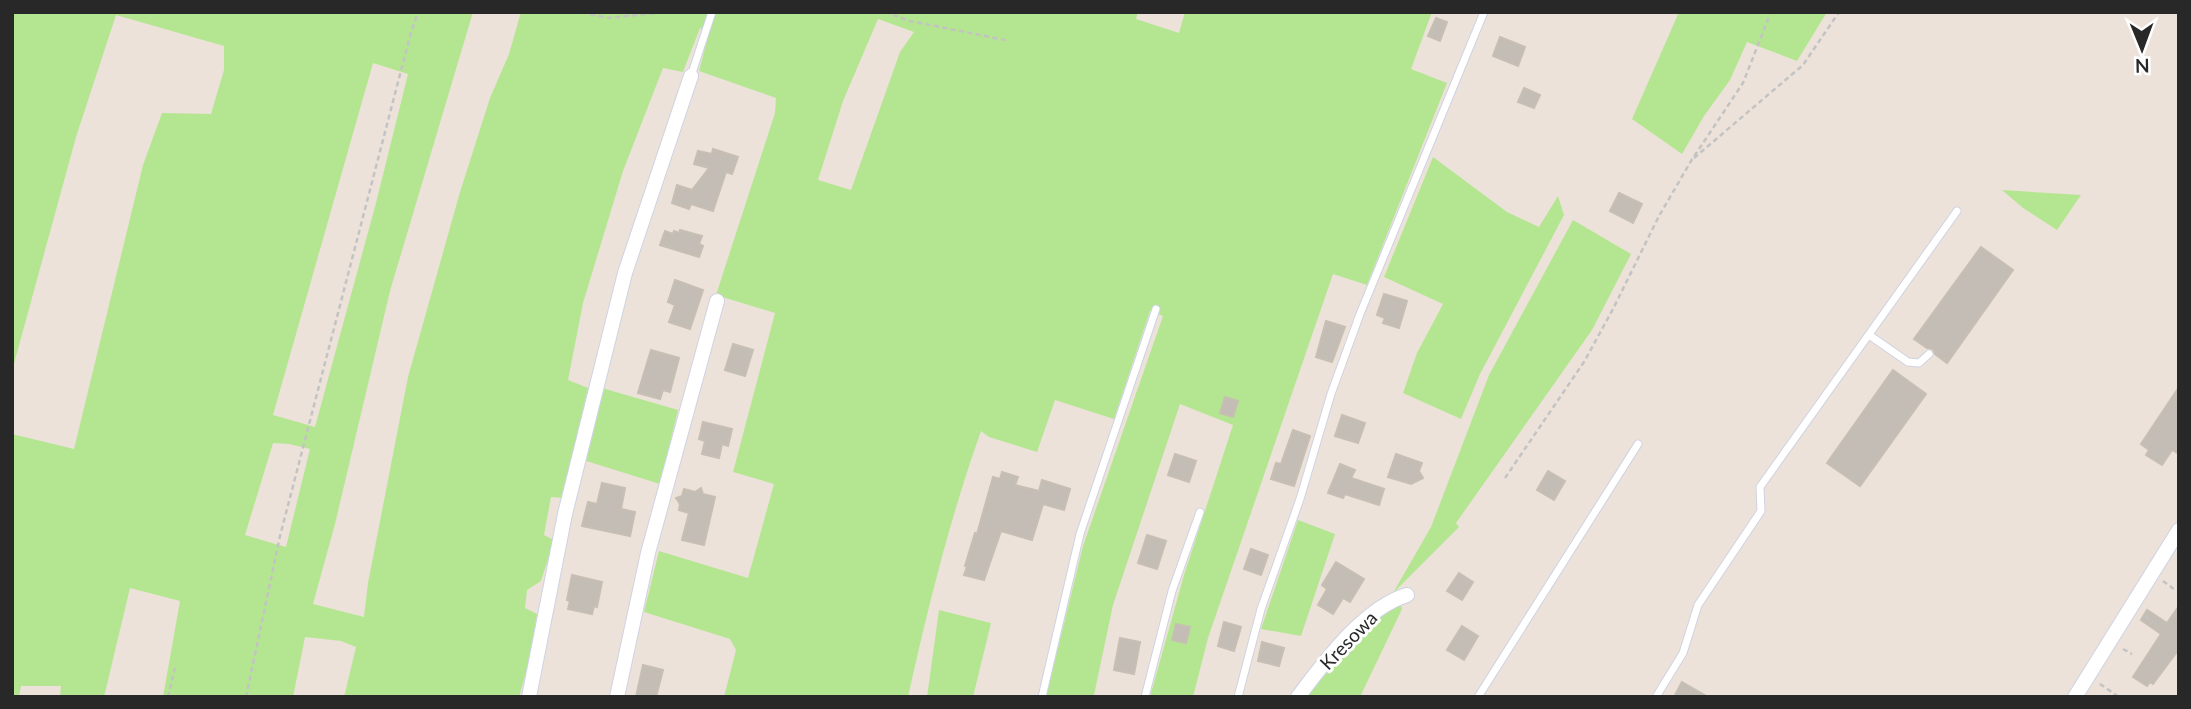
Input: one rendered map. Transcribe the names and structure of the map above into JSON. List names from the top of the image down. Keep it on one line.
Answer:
{"streets":{"street":["Kresowa"]},"north":"bottom"}
